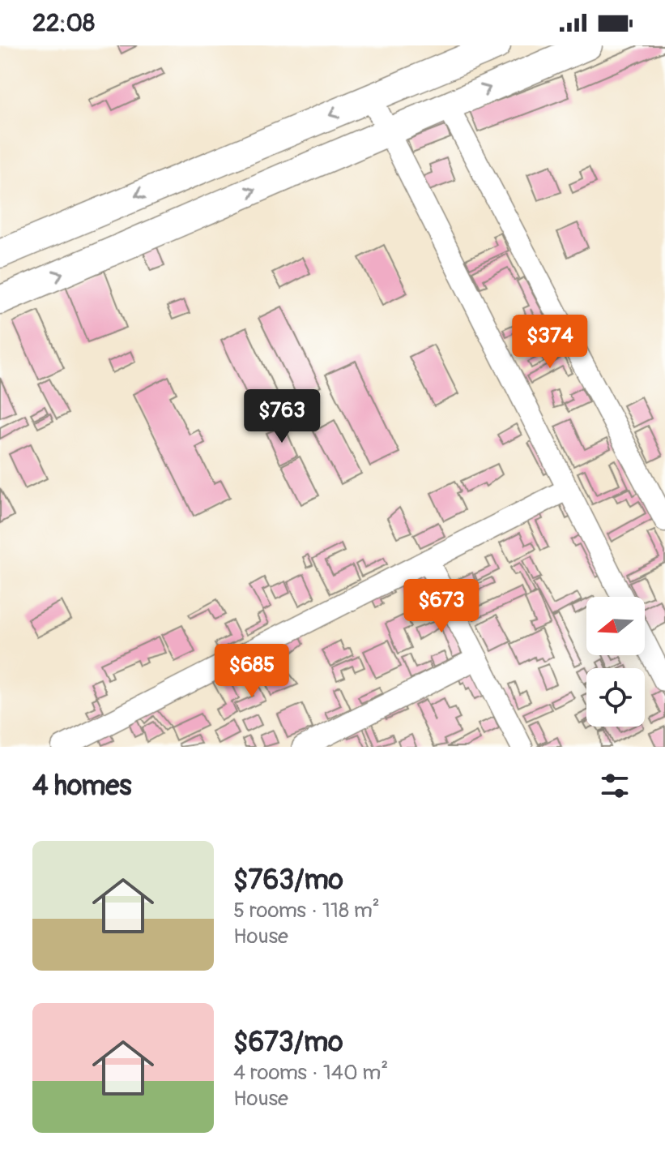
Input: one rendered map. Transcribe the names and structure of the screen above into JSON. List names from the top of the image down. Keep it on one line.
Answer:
{"north":"left","page":{"status":"22:08","price":["$374","$763","$673","$685"],"heading":"4 homes","list":[{"name":"$763/mo","note":"5 rooms · 118 m² · House"},{"name":"$673/mo","note":"4 rooms · 140 m² · House"}]}}
